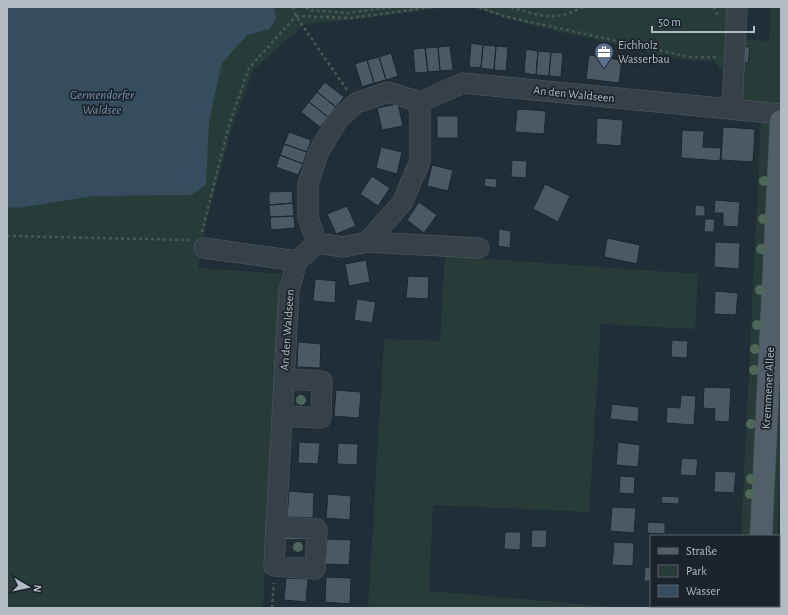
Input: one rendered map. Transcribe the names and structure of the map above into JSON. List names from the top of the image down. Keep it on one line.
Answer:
{"streets":{"main road":["Kremmener Allee"],"street":["An den Waldseen"]},"water":["Germendorfer Waldsee"],"places":{"office":["Eichholz Wasserbau"]},"legend":["Straße","Park","Wasser"],"scale_bar":"50 m","north":"right"}
